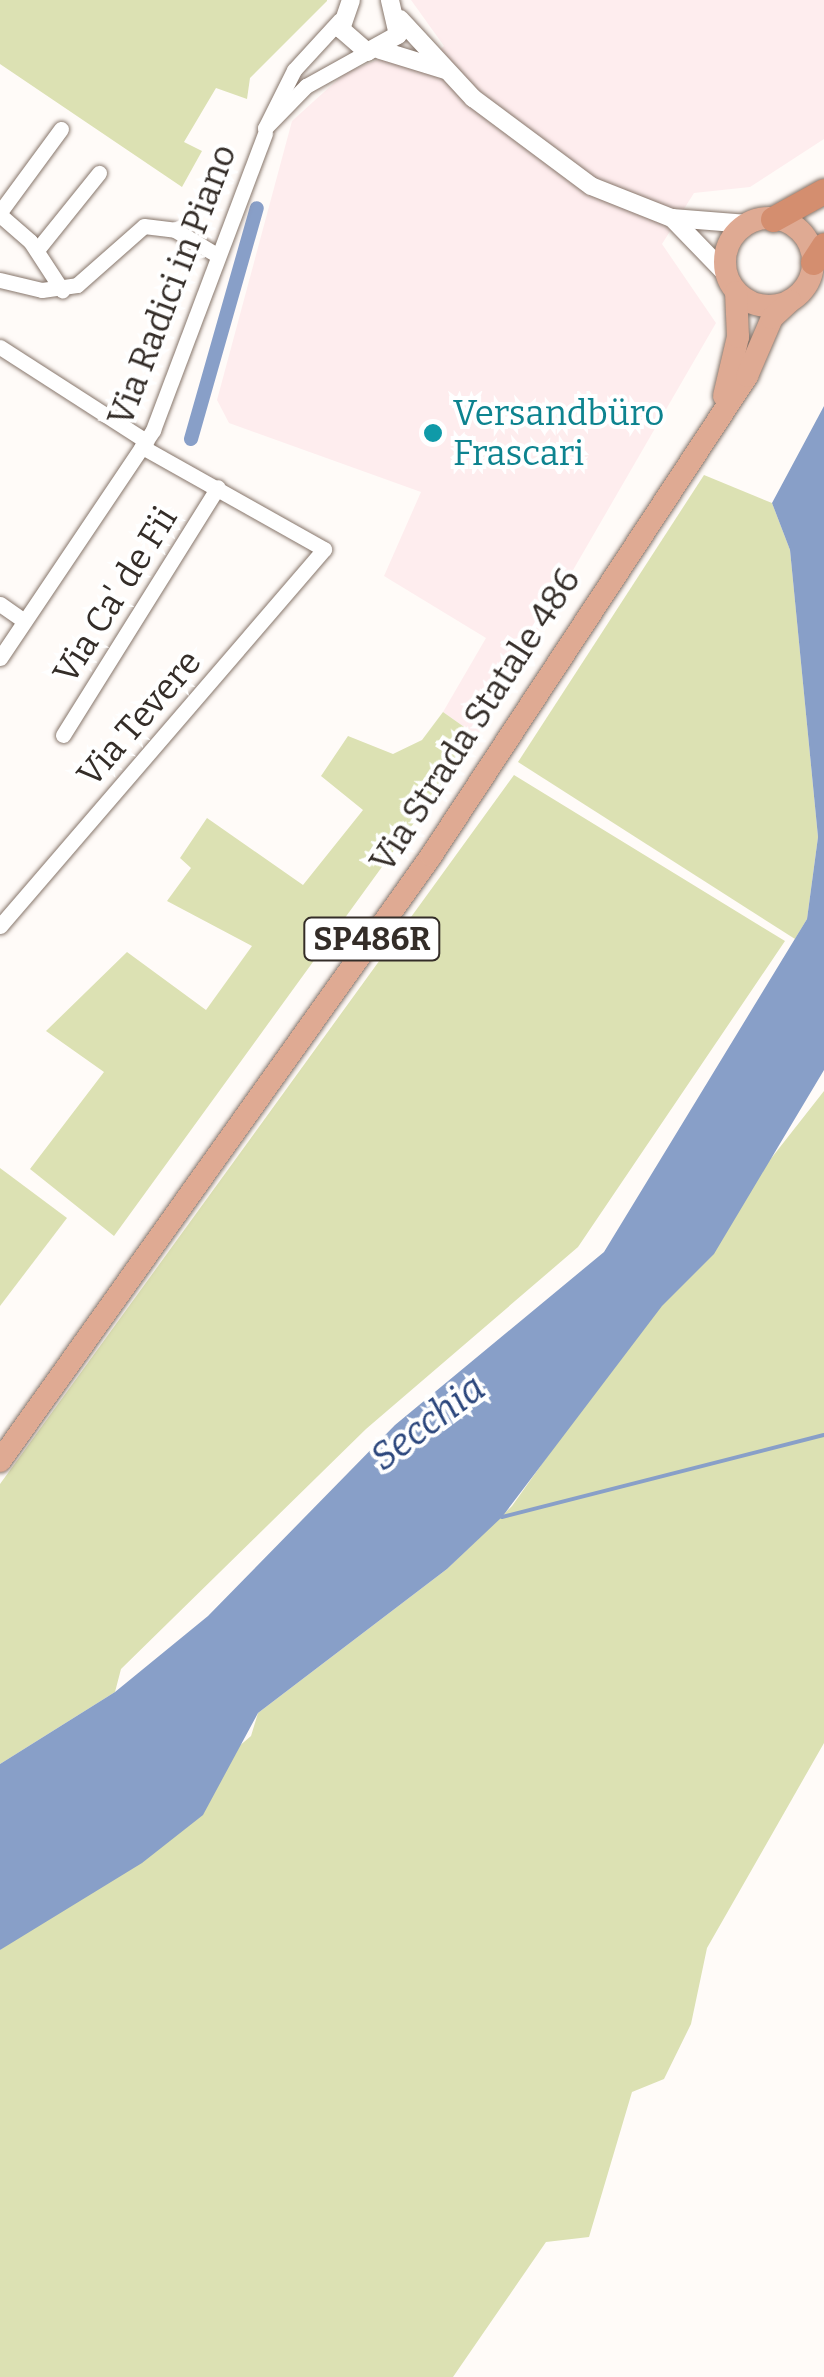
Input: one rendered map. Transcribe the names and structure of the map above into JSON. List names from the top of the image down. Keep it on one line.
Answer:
{"streets":{"main road":["Via Strada Statale 486","SP486R"],"street":["Via Radici in Piano","Via Ca' de Fii","Via Tevere"]},"crossings":[["Via Radici in Piano","Via Ca' de Fii"],["Via Ca' de Fii","Via Tevere"],["Via Strada Statale 486","SP486R"]],"water":["Secchia"],"places":["Versandbüro Frascari"]}
